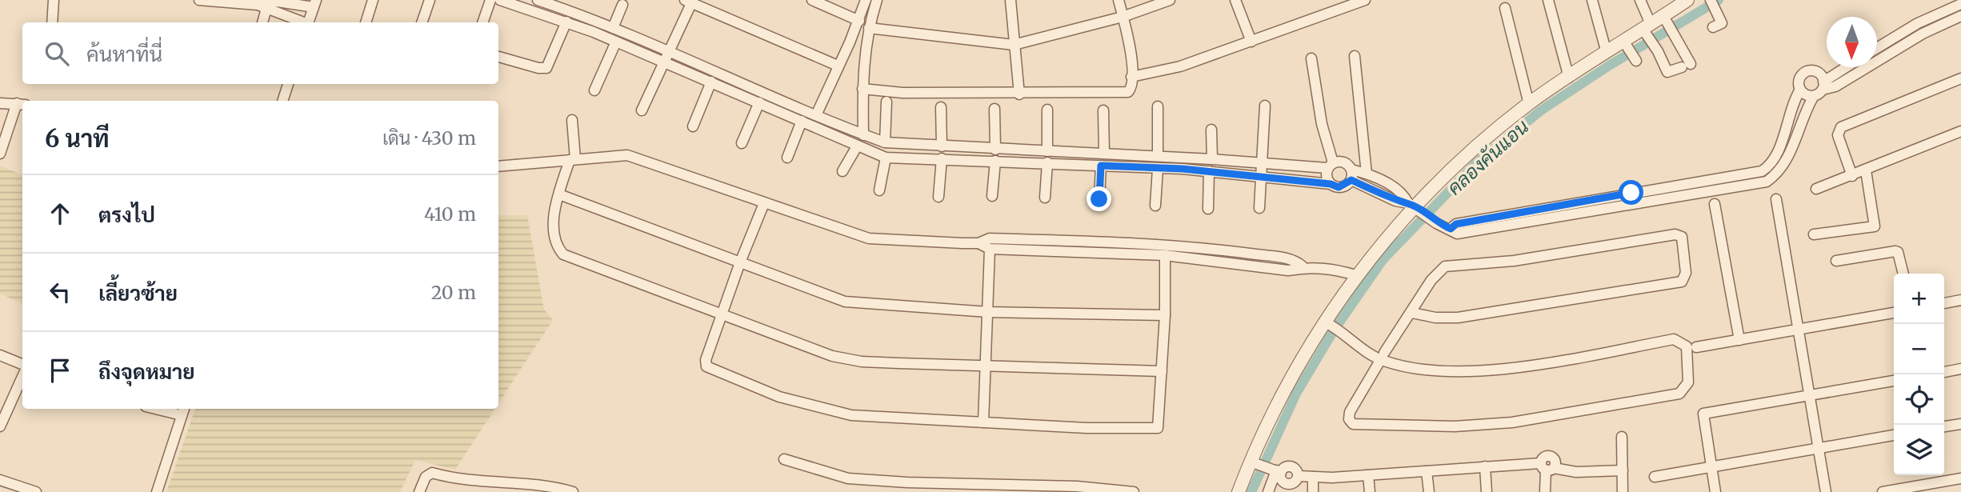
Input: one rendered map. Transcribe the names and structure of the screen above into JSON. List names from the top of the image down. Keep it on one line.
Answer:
{"water":["คลองคันแอน"],"north":"bottom","page":{"search":"ค้นหาที่นี่","heading":["6 นาที","เดิน · 430 m"],"list":[["ตรงไป","410 m"],["เลี้ยวซ้าย","20 m"],"ถึงจุดหมาย"],"map_buttons":["+","−"]}}
